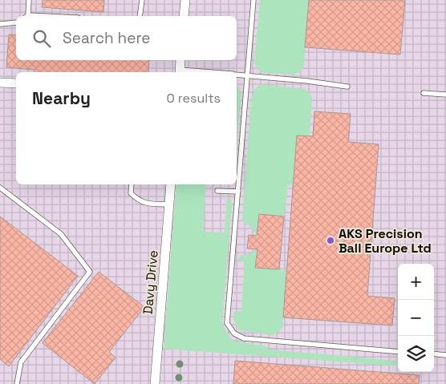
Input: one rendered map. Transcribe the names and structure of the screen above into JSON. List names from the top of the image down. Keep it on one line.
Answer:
{"streets":{"street":["Davy Drive"]},"places":["AKS Precision Ball Europe Ltd"],"page":{"search":"Search here","heading":["Nearby","0 results"],"map_buttons":["+","−"]}}
